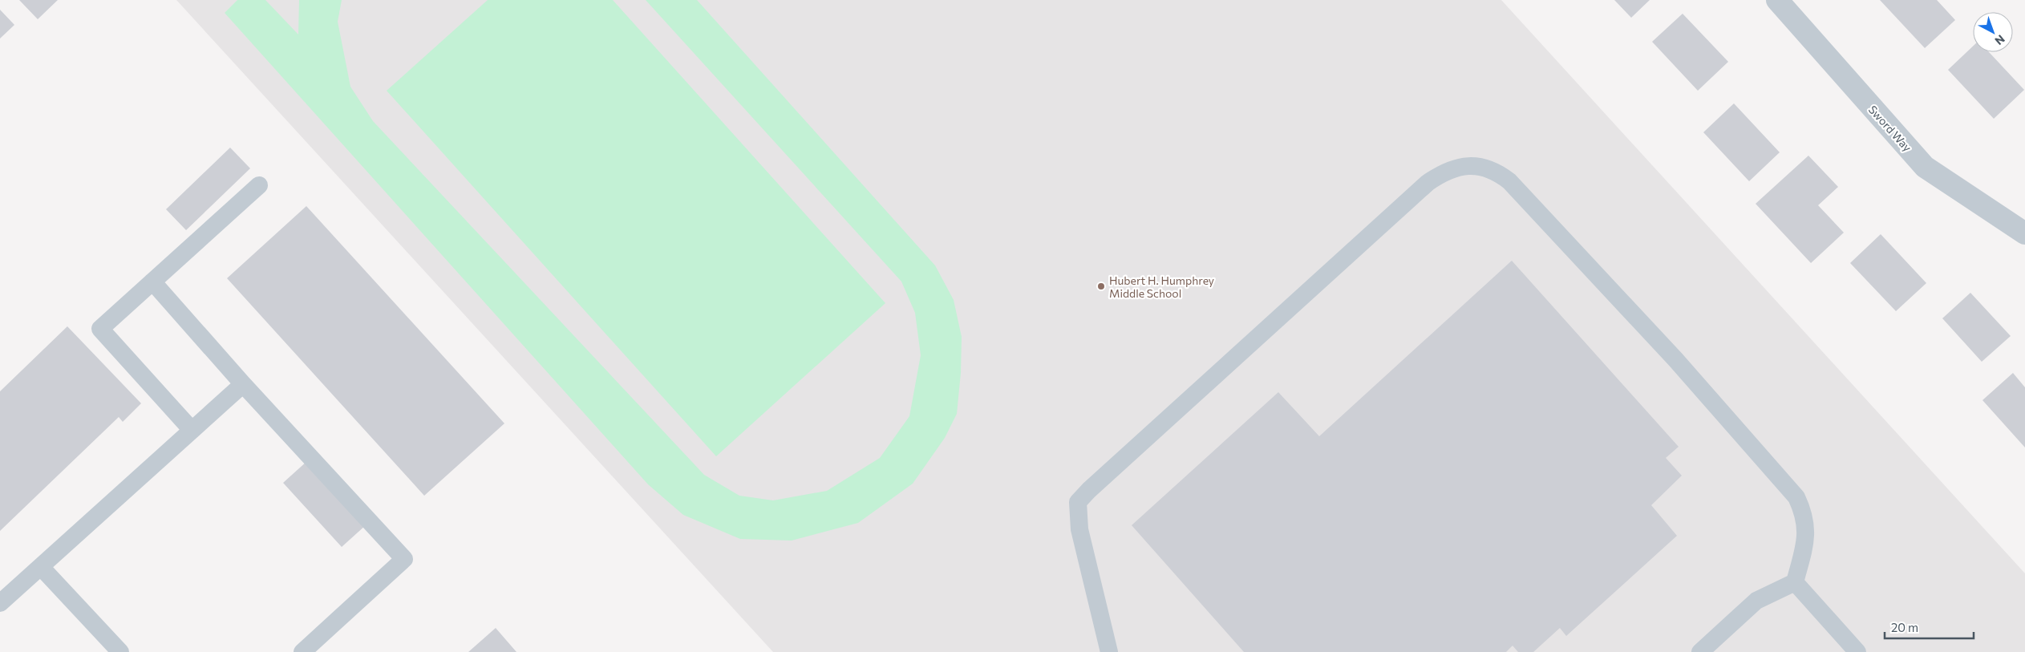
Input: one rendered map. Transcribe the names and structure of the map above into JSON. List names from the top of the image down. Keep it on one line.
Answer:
{"streets":{"street":["Sword Way"]},"places":["Hubert H. Humphrey Middle School"],"scale_bar":"20 m","north":"bottom right"}
